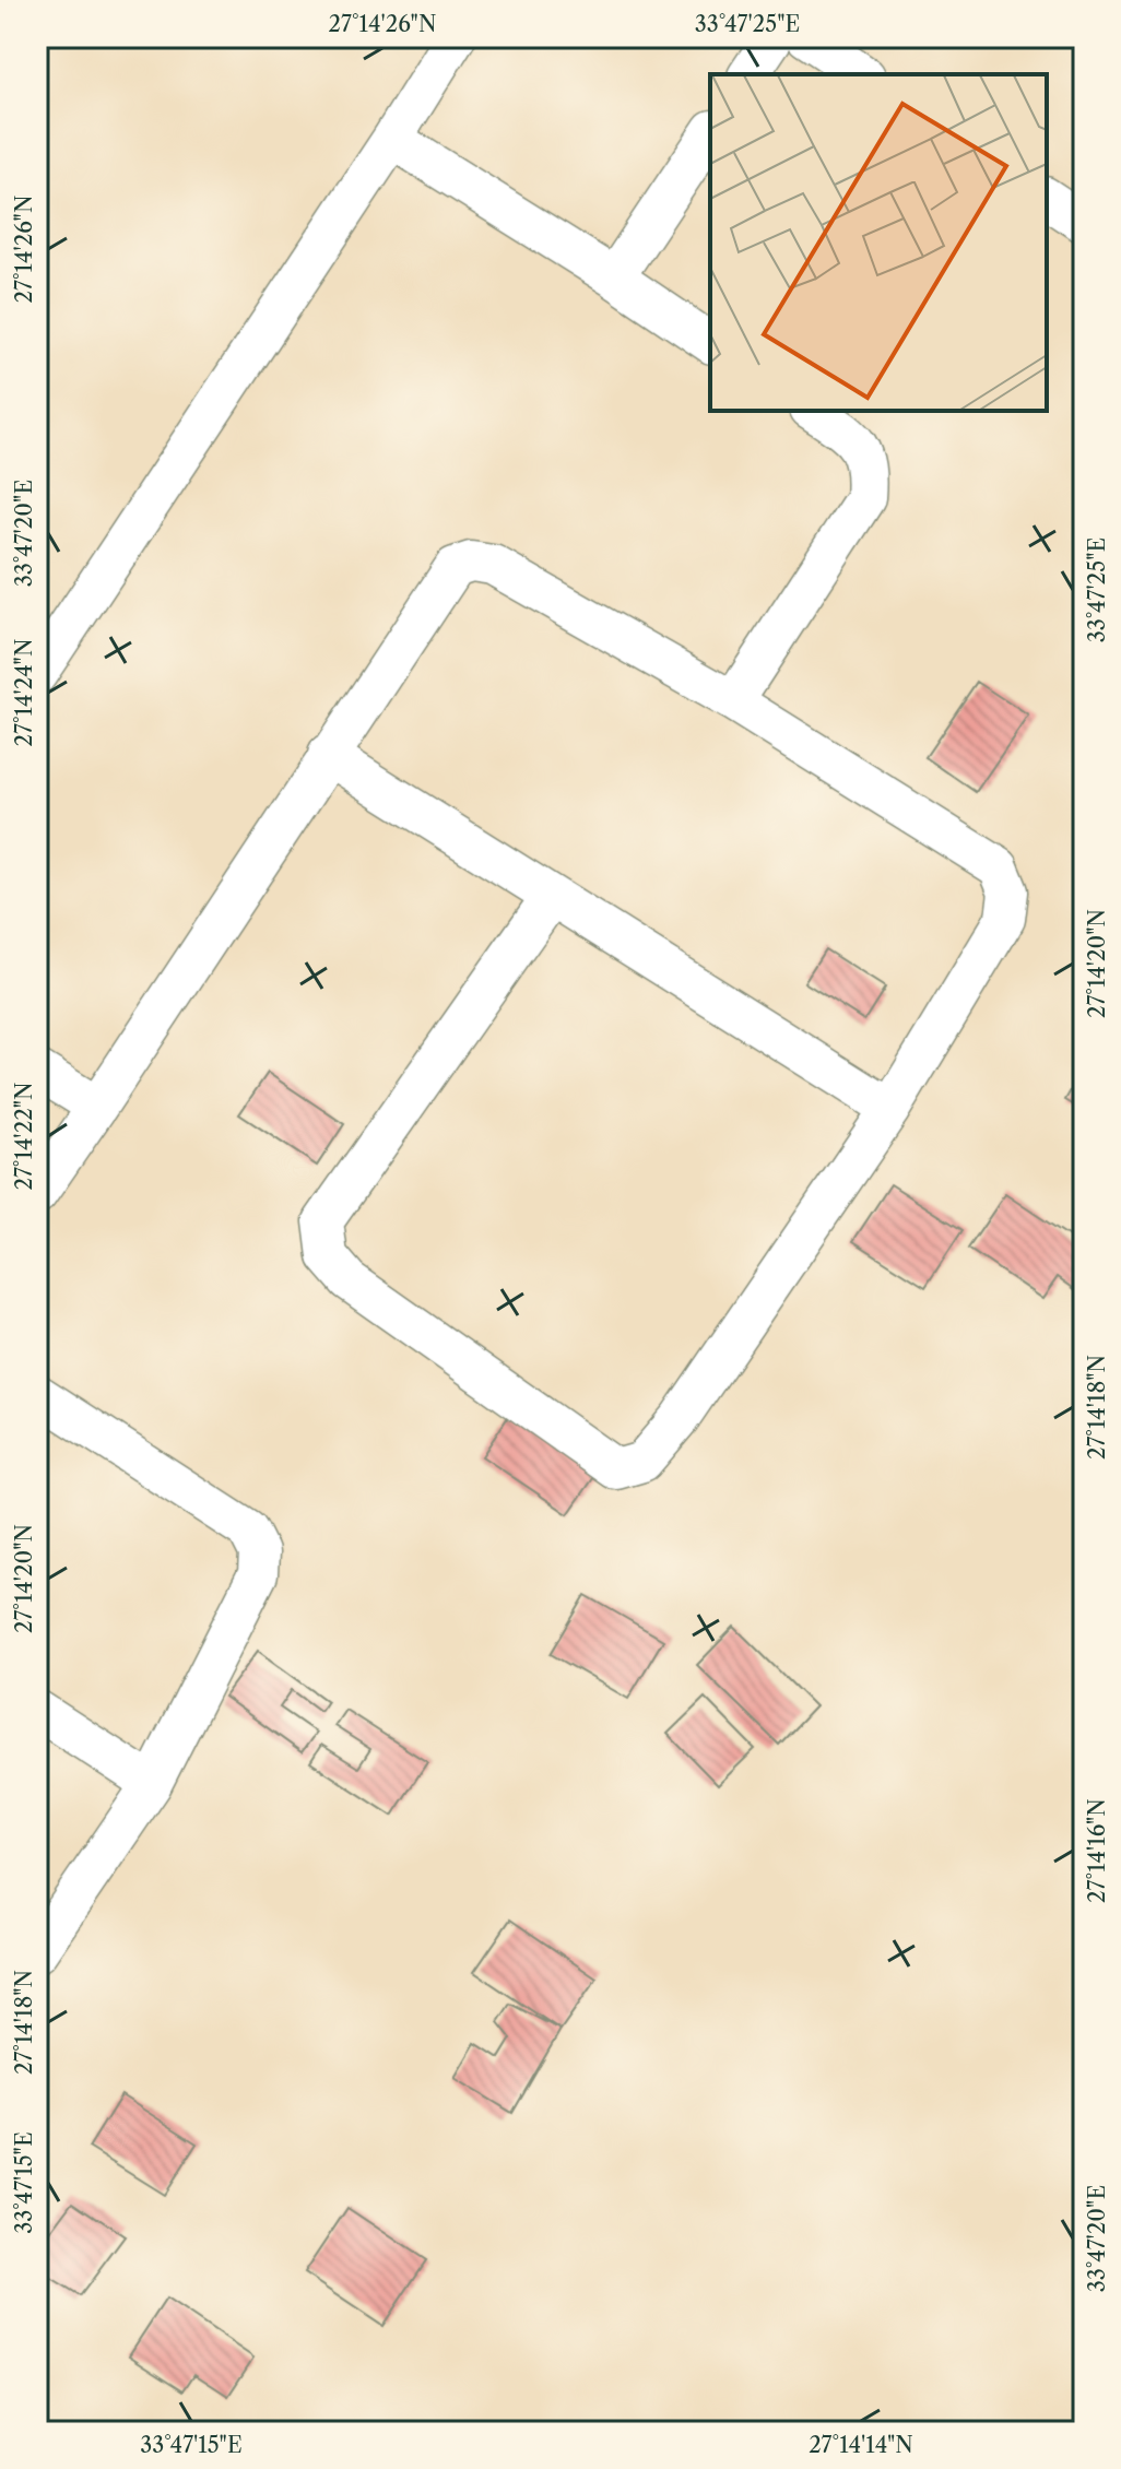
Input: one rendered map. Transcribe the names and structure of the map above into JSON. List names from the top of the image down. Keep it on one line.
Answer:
{"coordinates":["27°14'26\"N","33°47'25\"E","33°47'20\"E","27°14'24\"N","27°14'20\"N","27°14'22\"N","27°14'18\"N","27°14'16\"N","33°47'15\"E","27°14'14\"N"]}
